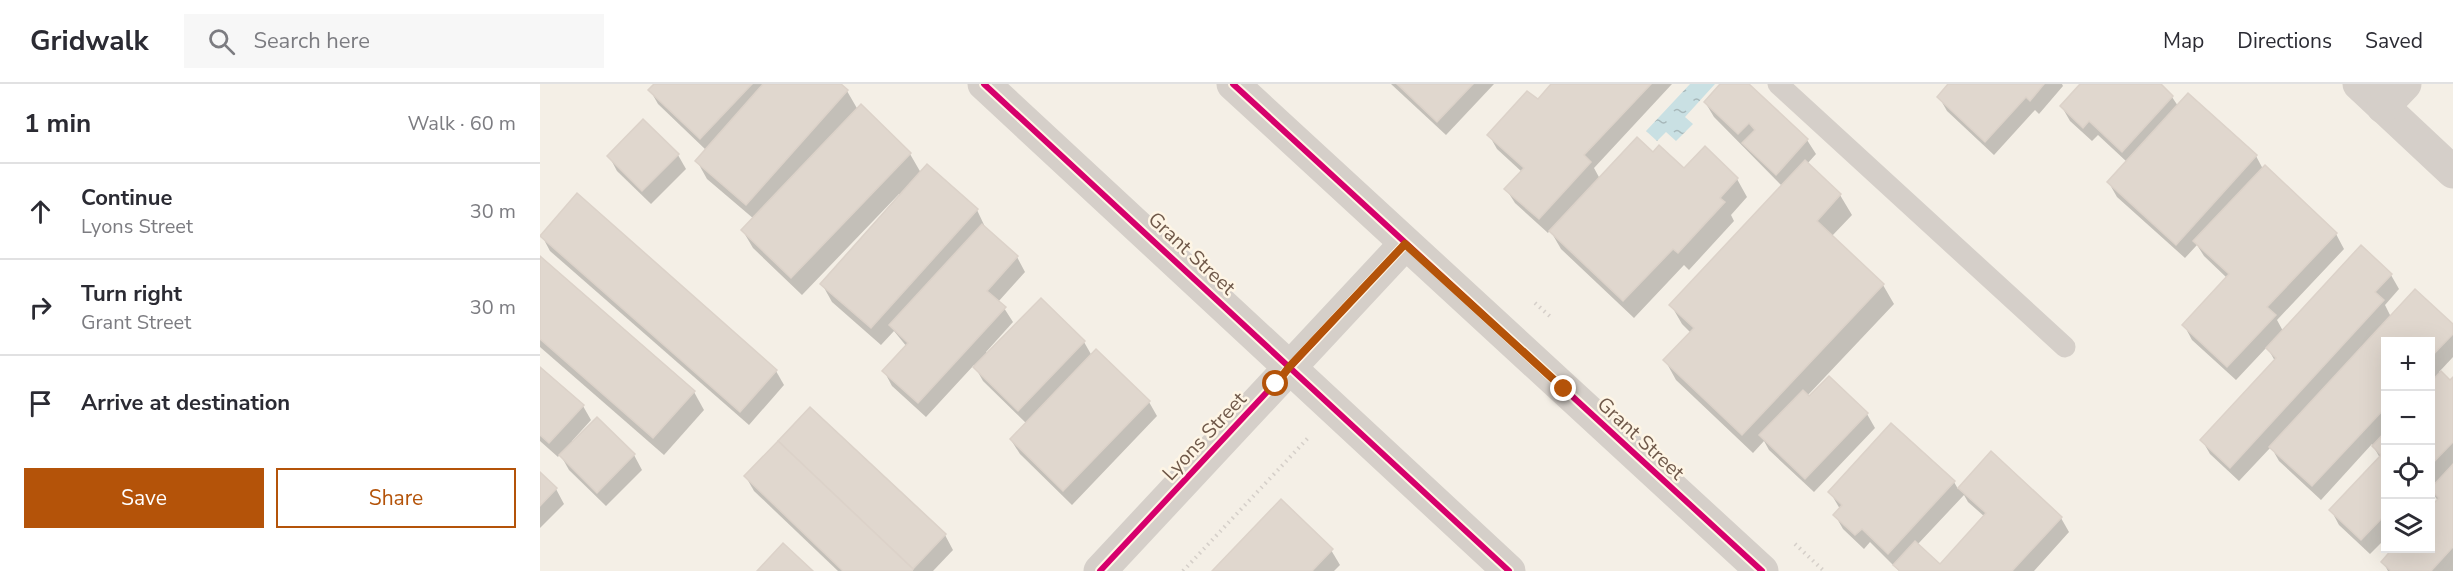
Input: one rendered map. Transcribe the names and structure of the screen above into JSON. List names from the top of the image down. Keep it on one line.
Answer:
{"streets":{"street":["Grant Street","Lyons Street"]},"crossings":[["Grant Street","Lyons Street"]],"page":{"header":"Gridwalk","search":"Search here","nav":["Map","Directions","Saved"],"heading":["1 min","Walk · 60 m"],"list":[["Continue","Lyons Street","30 m"],["Turn right","Grant Street","30 m"],"Arrive at destination"],"map_buttons":["+","−"],"buttons":["Save","Share"]}}
